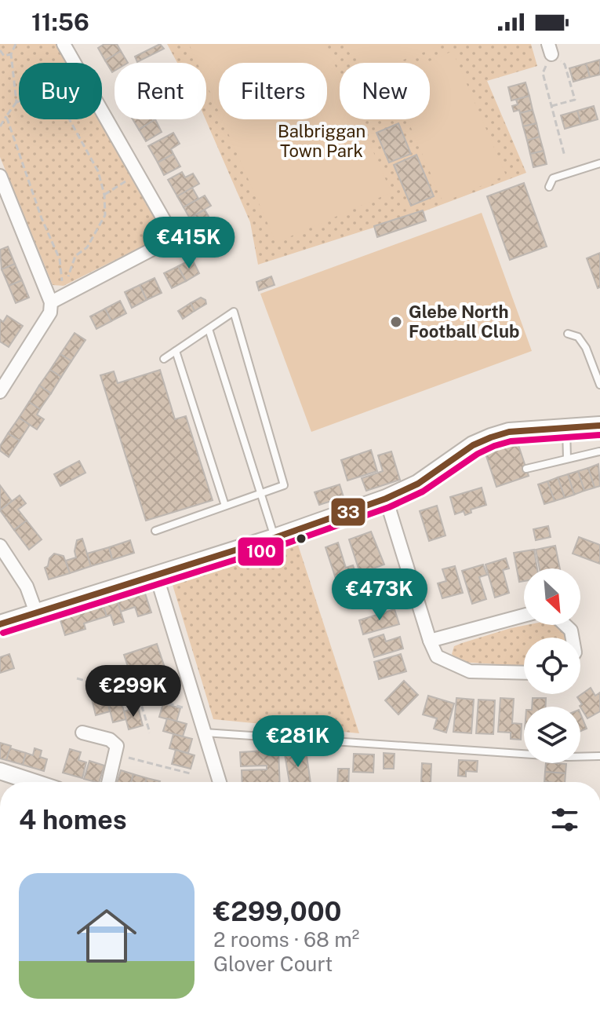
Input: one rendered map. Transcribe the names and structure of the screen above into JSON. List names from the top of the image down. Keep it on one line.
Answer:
{"parks":["Balbriggan Town Park"],"places":["Glebe North Football Club"],"lines":["transit line 33","transit line 100"],"north":"bottom right","page":{"status":"11:56","chip":["Buy","Rent","Filters","New"],"price":["€415K","€473K","€299K","€281K"],"heading":"4 homes","list":[{"name":"€299,000","note":"2 rooms · 68 m² · Glover Court"}]}}
